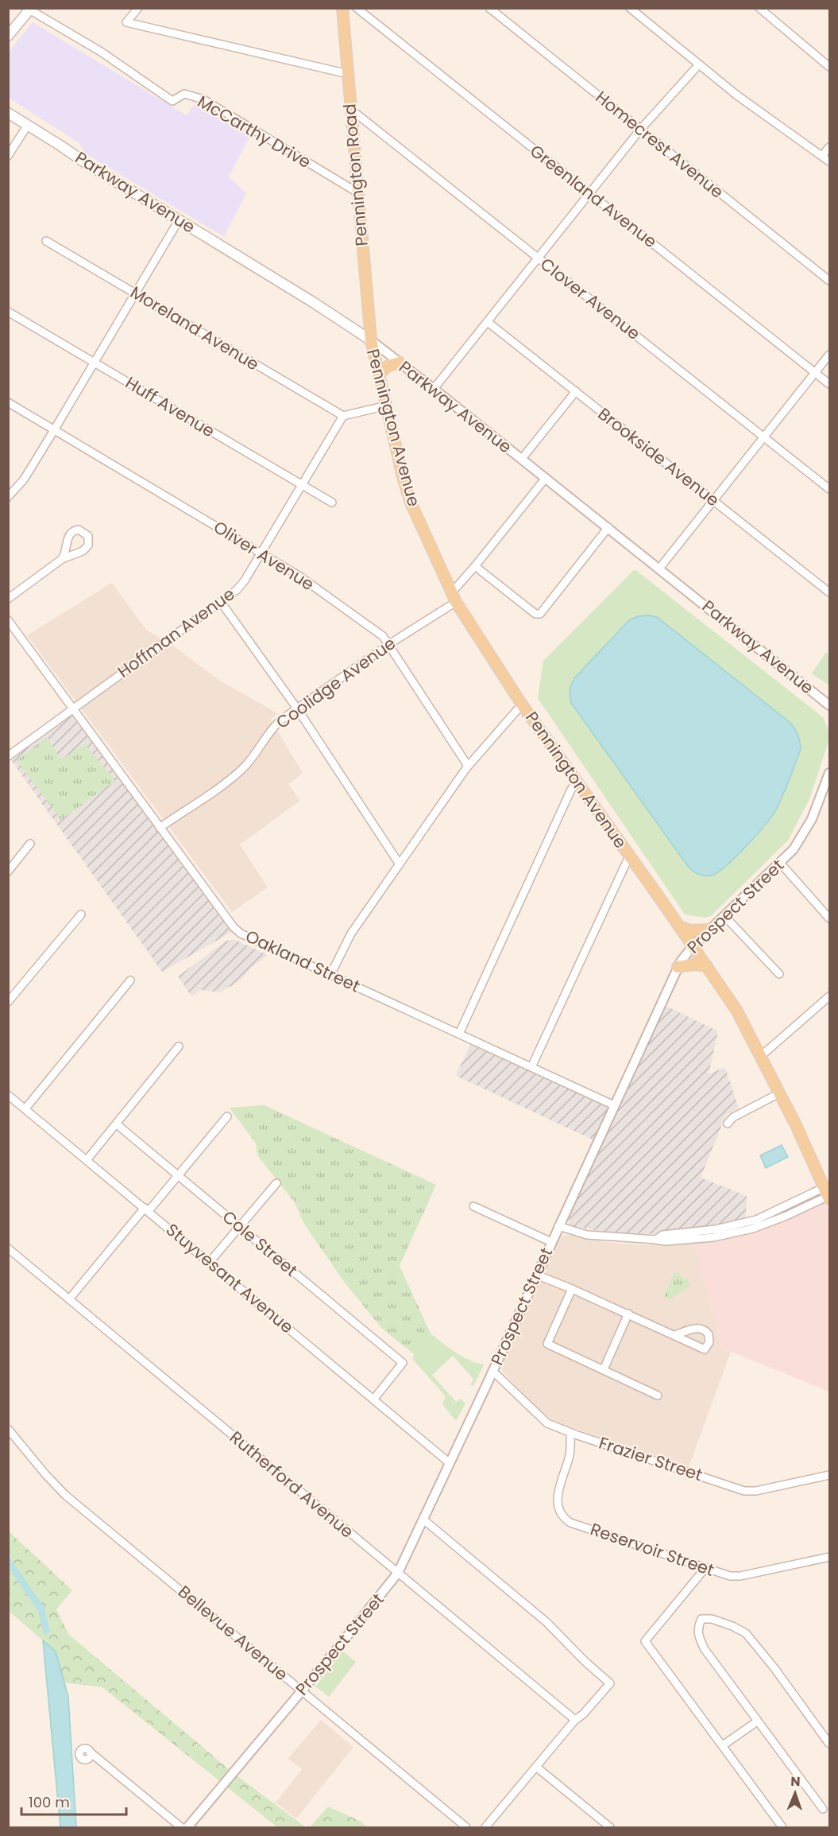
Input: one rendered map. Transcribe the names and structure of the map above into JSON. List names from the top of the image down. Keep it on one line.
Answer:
{"streets":{"main road":["Pennington Road","Parkway Avenue","Pennington Avenue"],"street":["McCarthy Drive","Homecrest Avenue","Greenland Avenue","Clover Avenue","Moreland Avenue","Huff Avenue","Brookside Avenue","Oliver Avenue","Hoffman Avenue","Coolidge Avenue","Prospect Street","Oakland Street","Cole Street","Stuyvesant Avenue","Frazier Street","Rutherford Avenue","Reservoir Street","Bellevue Avenue"]},"crossings":[["McCarthy Drive","Pennington Road"],["Pennington Road","Parkway Avenue"],["Pennington Road","Clover Avenue"],["Pennington Road","Pennington Avenue"],["Parkway Avenue","Pennington Avenue"],["Parkway Avenue","Coolidge Avenue"],["Moreland Avenue","Hoffman Avenue"],["Huff Avenue","Hoffman Avenue"],["Pennington Avenue","Coolidge Avenue"],["Pennington Avenue","Prospect Street"],["Oliver Avenue","Hoffman Avenue"],["Oliver Avenue","Coolidge Avenue"],["Hoffman Avenue","Oakland Street"],["Coolidge Avenue","Oakland Street"],["Prospect Street","Oakland Street"],["Prospect Street","Stuyvesant Avenue"],["Prospect Street","Frazier Street"],["Prospect Street","Rutherford Avenue"],["Prospect Street","Bellevue Avenue"],["Cole Street","Stuyvesant Avenue"],["Frazier Street","Reservoir Street"]],"scale_bar":"100 m","north":"top"}
